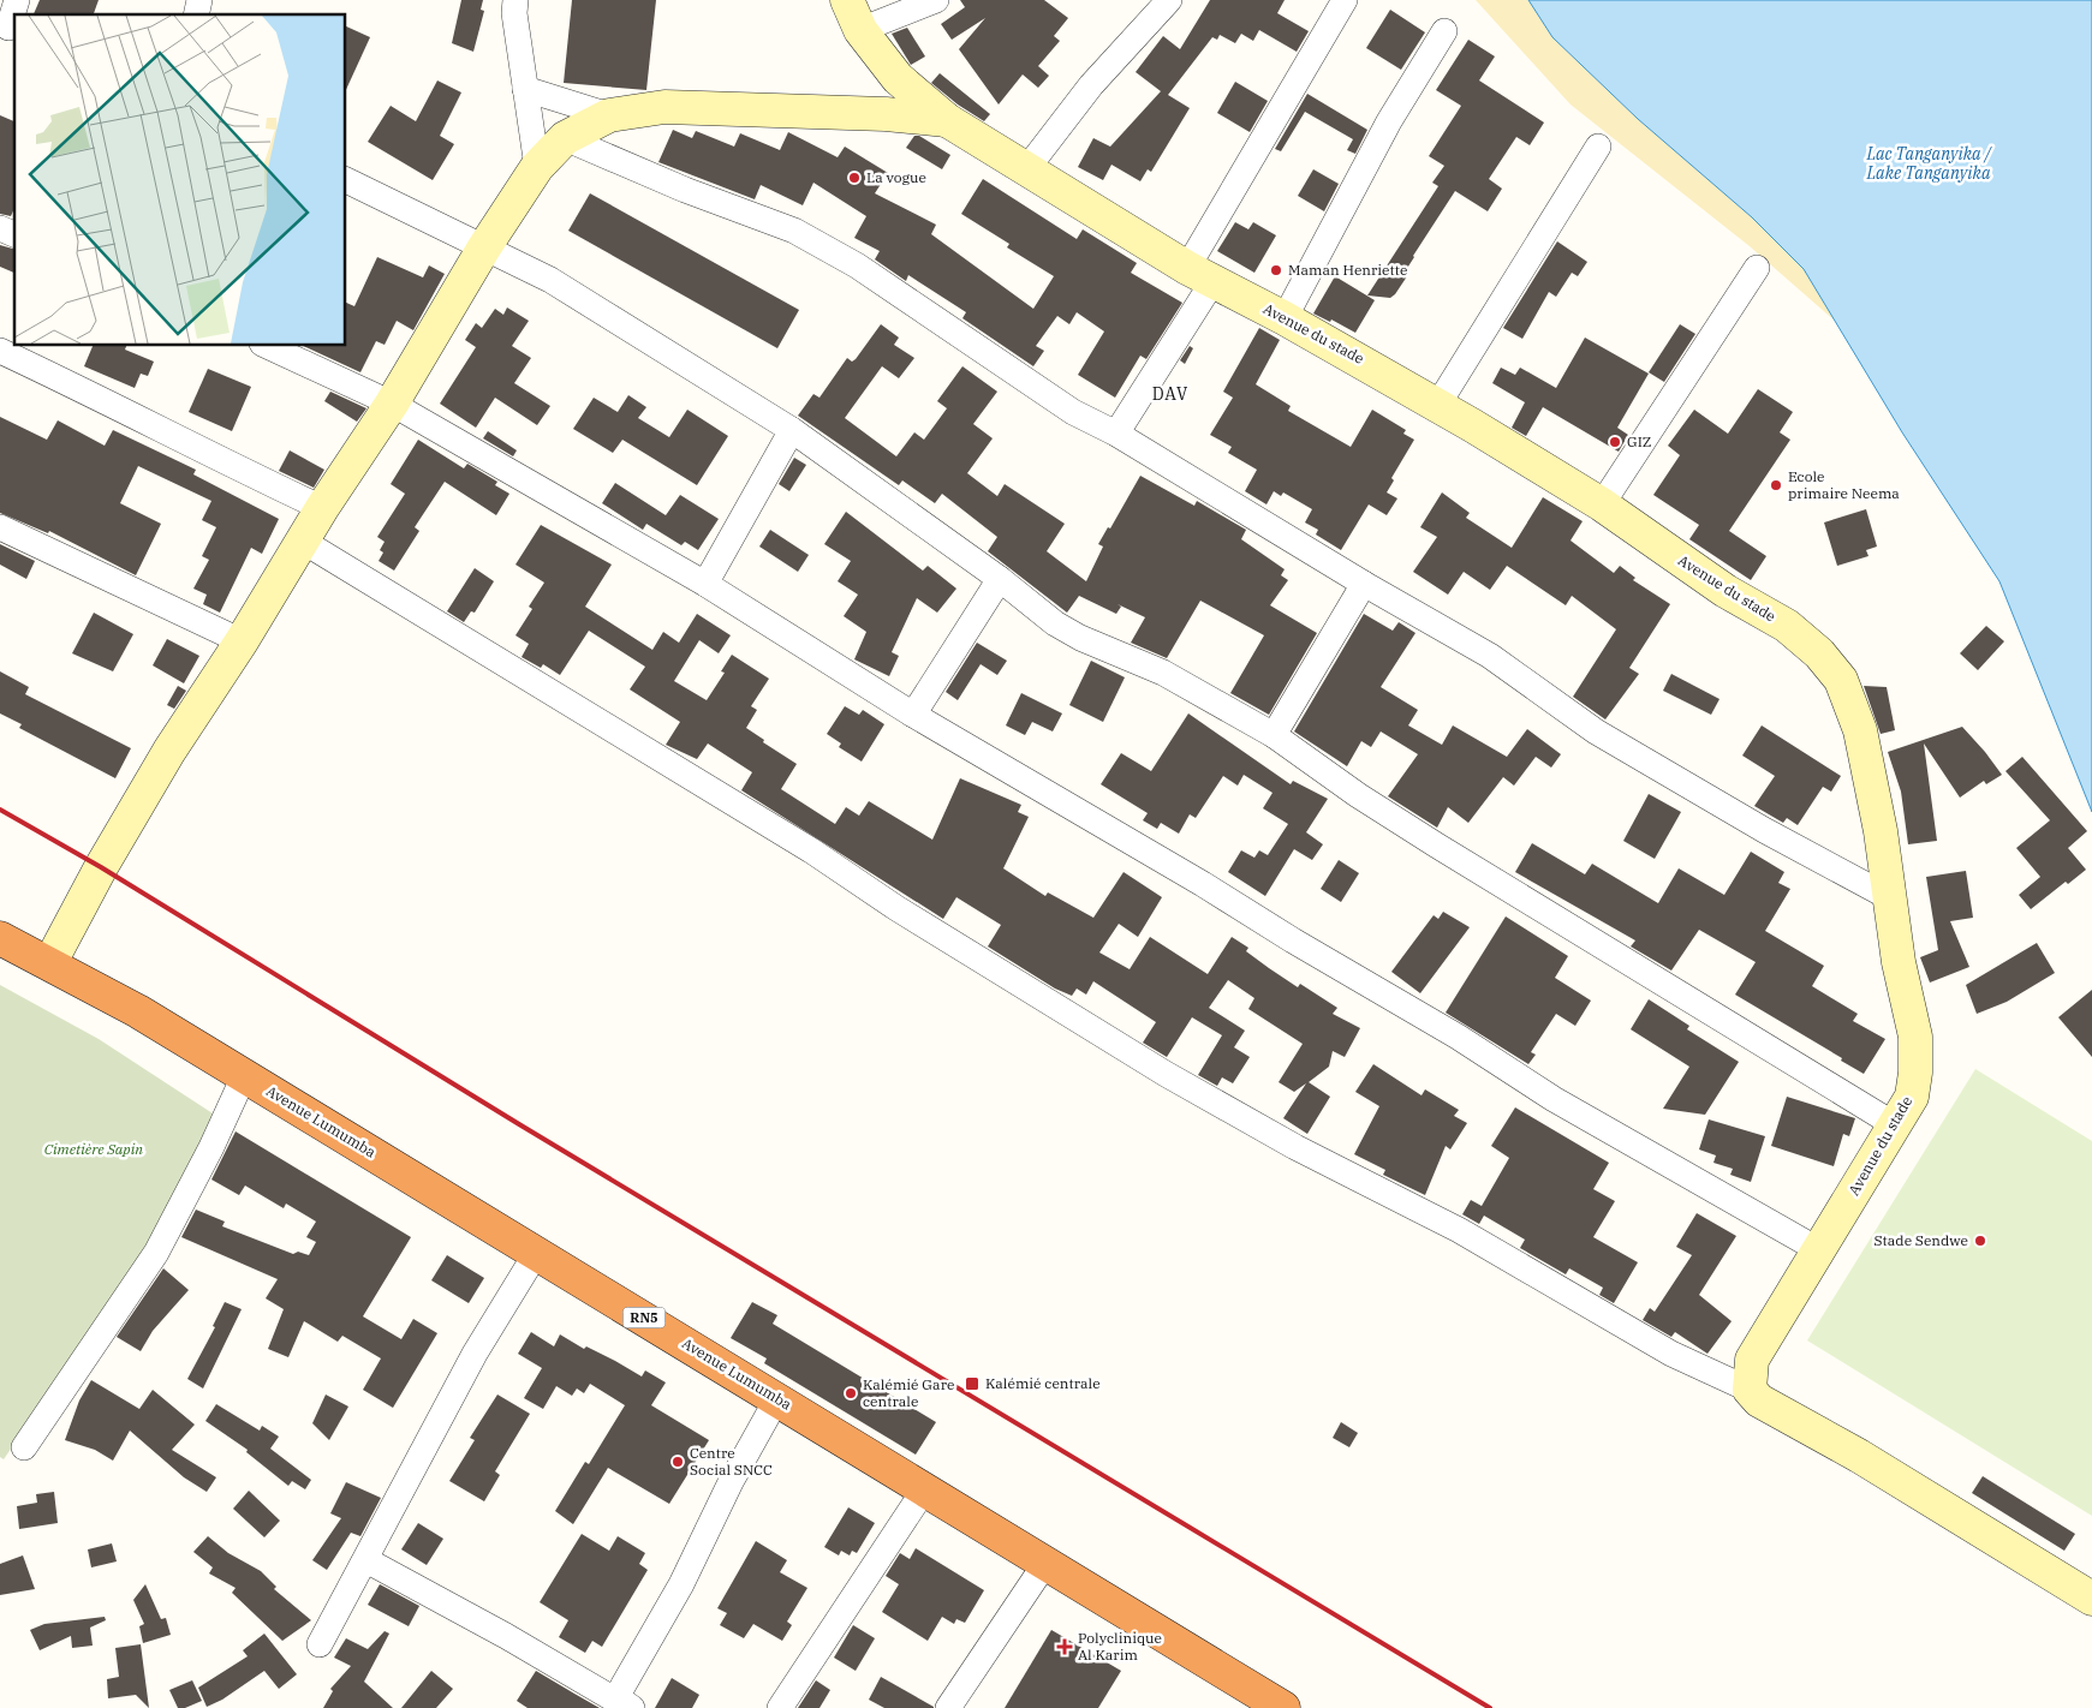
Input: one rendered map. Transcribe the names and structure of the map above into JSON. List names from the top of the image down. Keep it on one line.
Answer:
{"streets":{"highway":["Avenue Lumumba","RN5"],"street":["Avenue du stade"]},"districts":["DAV"],"water":["Lac Tanganyika / Lake Tanganyika"],"parks":["Cimetière Sapin"],"places":{"other":["La vogue","Maman Henriette","GIZ","Ecole primaire Neema","Stade Sendwe","Kalémié Gare centrale","Centre Social SNCC"],"transit":["Kalémié centrale"],"health":["Polyclinique Al Karim"]}}
